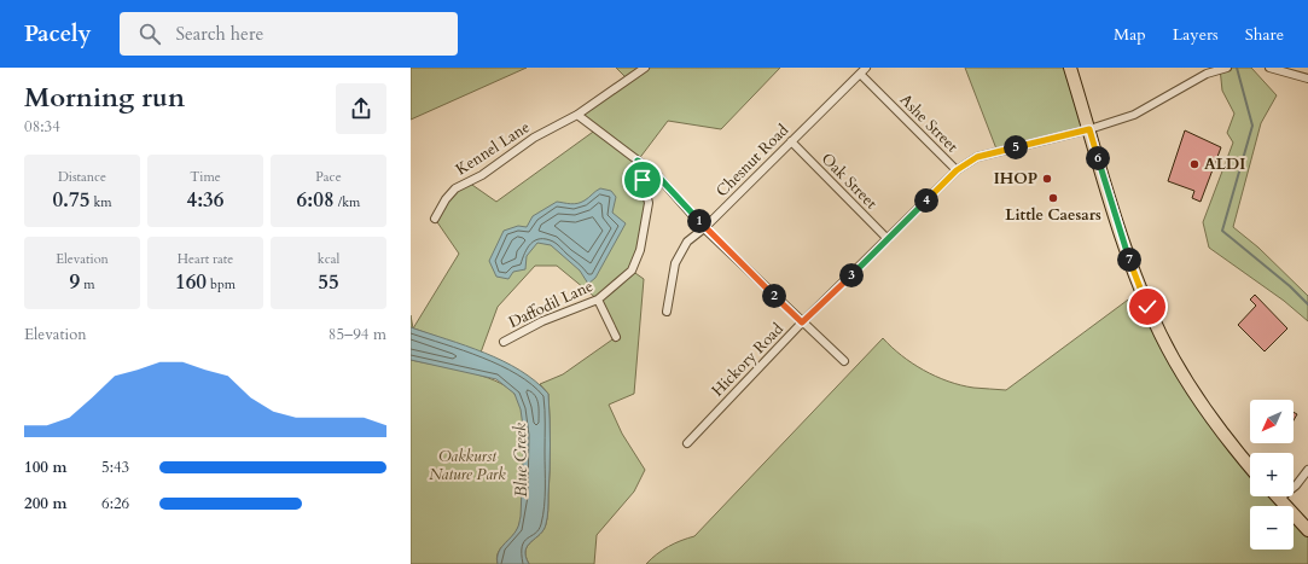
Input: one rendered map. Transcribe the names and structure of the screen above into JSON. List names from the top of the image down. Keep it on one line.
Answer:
{"streets":{"street":["Ashe Street","Kennel Lane","Chesnut Road","Oak Street","Daffodil Lane","Hickory Road"]},"crossings":[["Ashe Street","Chesnut Road"],["Ashe Street","Hickory Road"],["Chesnut Road","Oak Street"],["Oak Street","Hickory Road"]],"water":["Blue Creek"],"parks":["Oakkurst Nature Park"],"places":["ALDI","IHOP","Little Caesars"],"north":"bottom left","page":{"header":"Pacely","search":"Search here","nav":["Map","Layers","Share"],"heading":["Morning run","08:34"],"pins":["5","6","4","1","7","3","2"],"stats":[["Distance","0.75 km"],["Time","4:36"],["Pace","6:08 /km"],["Elevation","9 m"],["Heart rate","160 bpm"],["kcal","55"]],"chart":["Elevation","85–94 m"],"map_buttons":["+","−"],"list":[{"name":"100 m","note":"5:43"},{"name":"200 m","note":"6:26"}]}}
